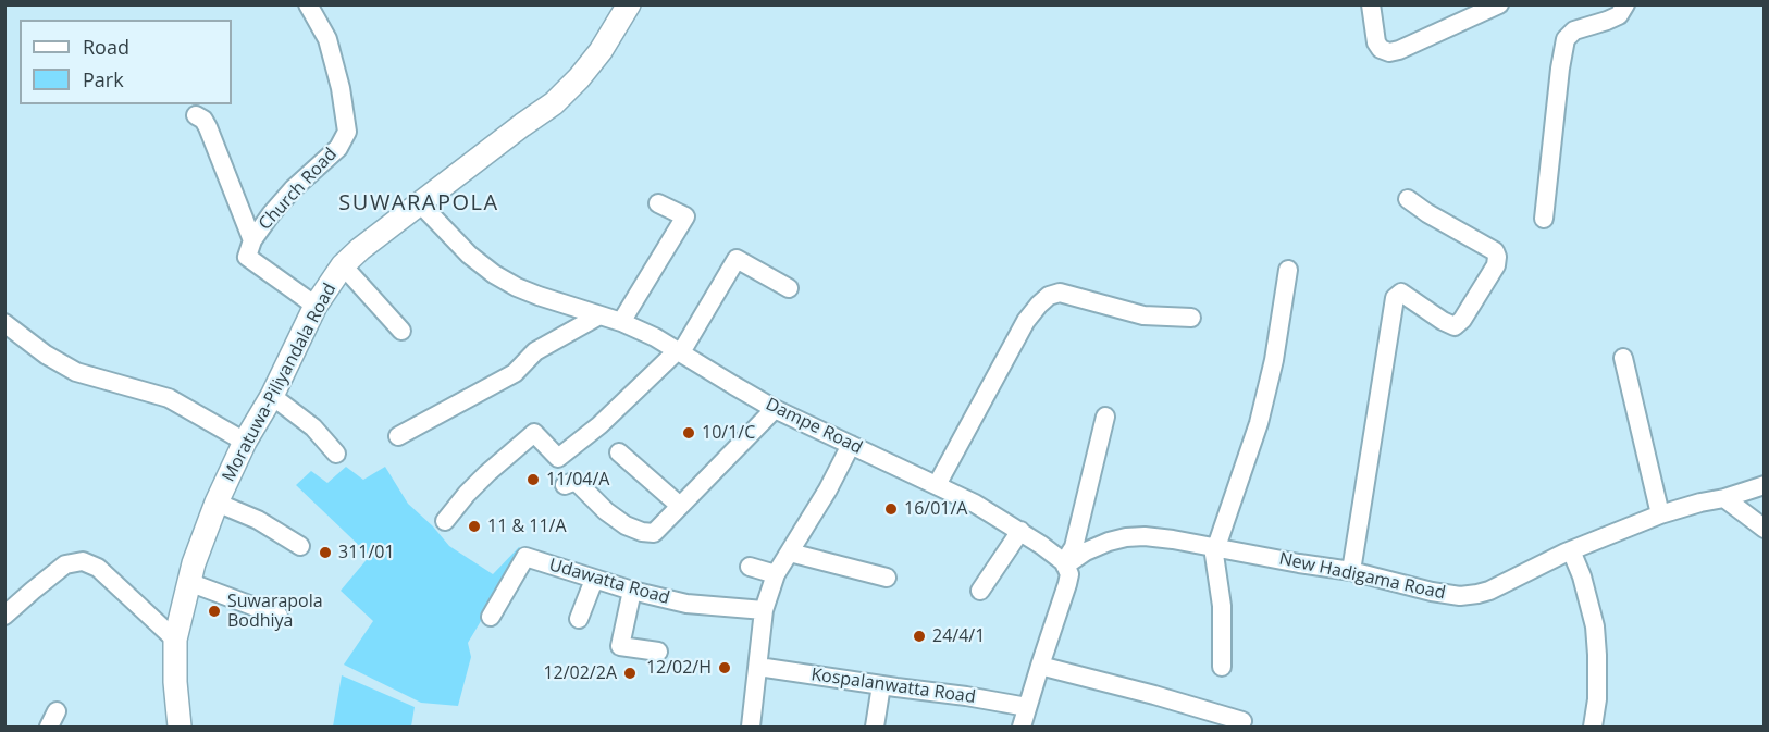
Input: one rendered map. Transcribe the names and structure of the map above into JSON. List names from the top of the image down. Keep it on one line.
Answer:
{"streets":{"main road":["Moratuwa-Piliyandala Road"],"street":["Church Road","Dampe Road","New Hadigama Road","Udawatta Road","Kospalanwatta Road"]},"crossings":[["Church Road","Moratuwa-Piliyandala Road"],["Moratuwa-Piliyandala Road","Dampe Road"],["Dampe Road","New Hadigama Road"]],"districts":["SUWARAPOLA"],"places":["10/1/C","11/04/A","16/01/A","11 & 11/A","311/01","Suwarapola Bodhiya","24/4/1","12/02/H","12/02/2A"],"legend":["Road","Park"]}
